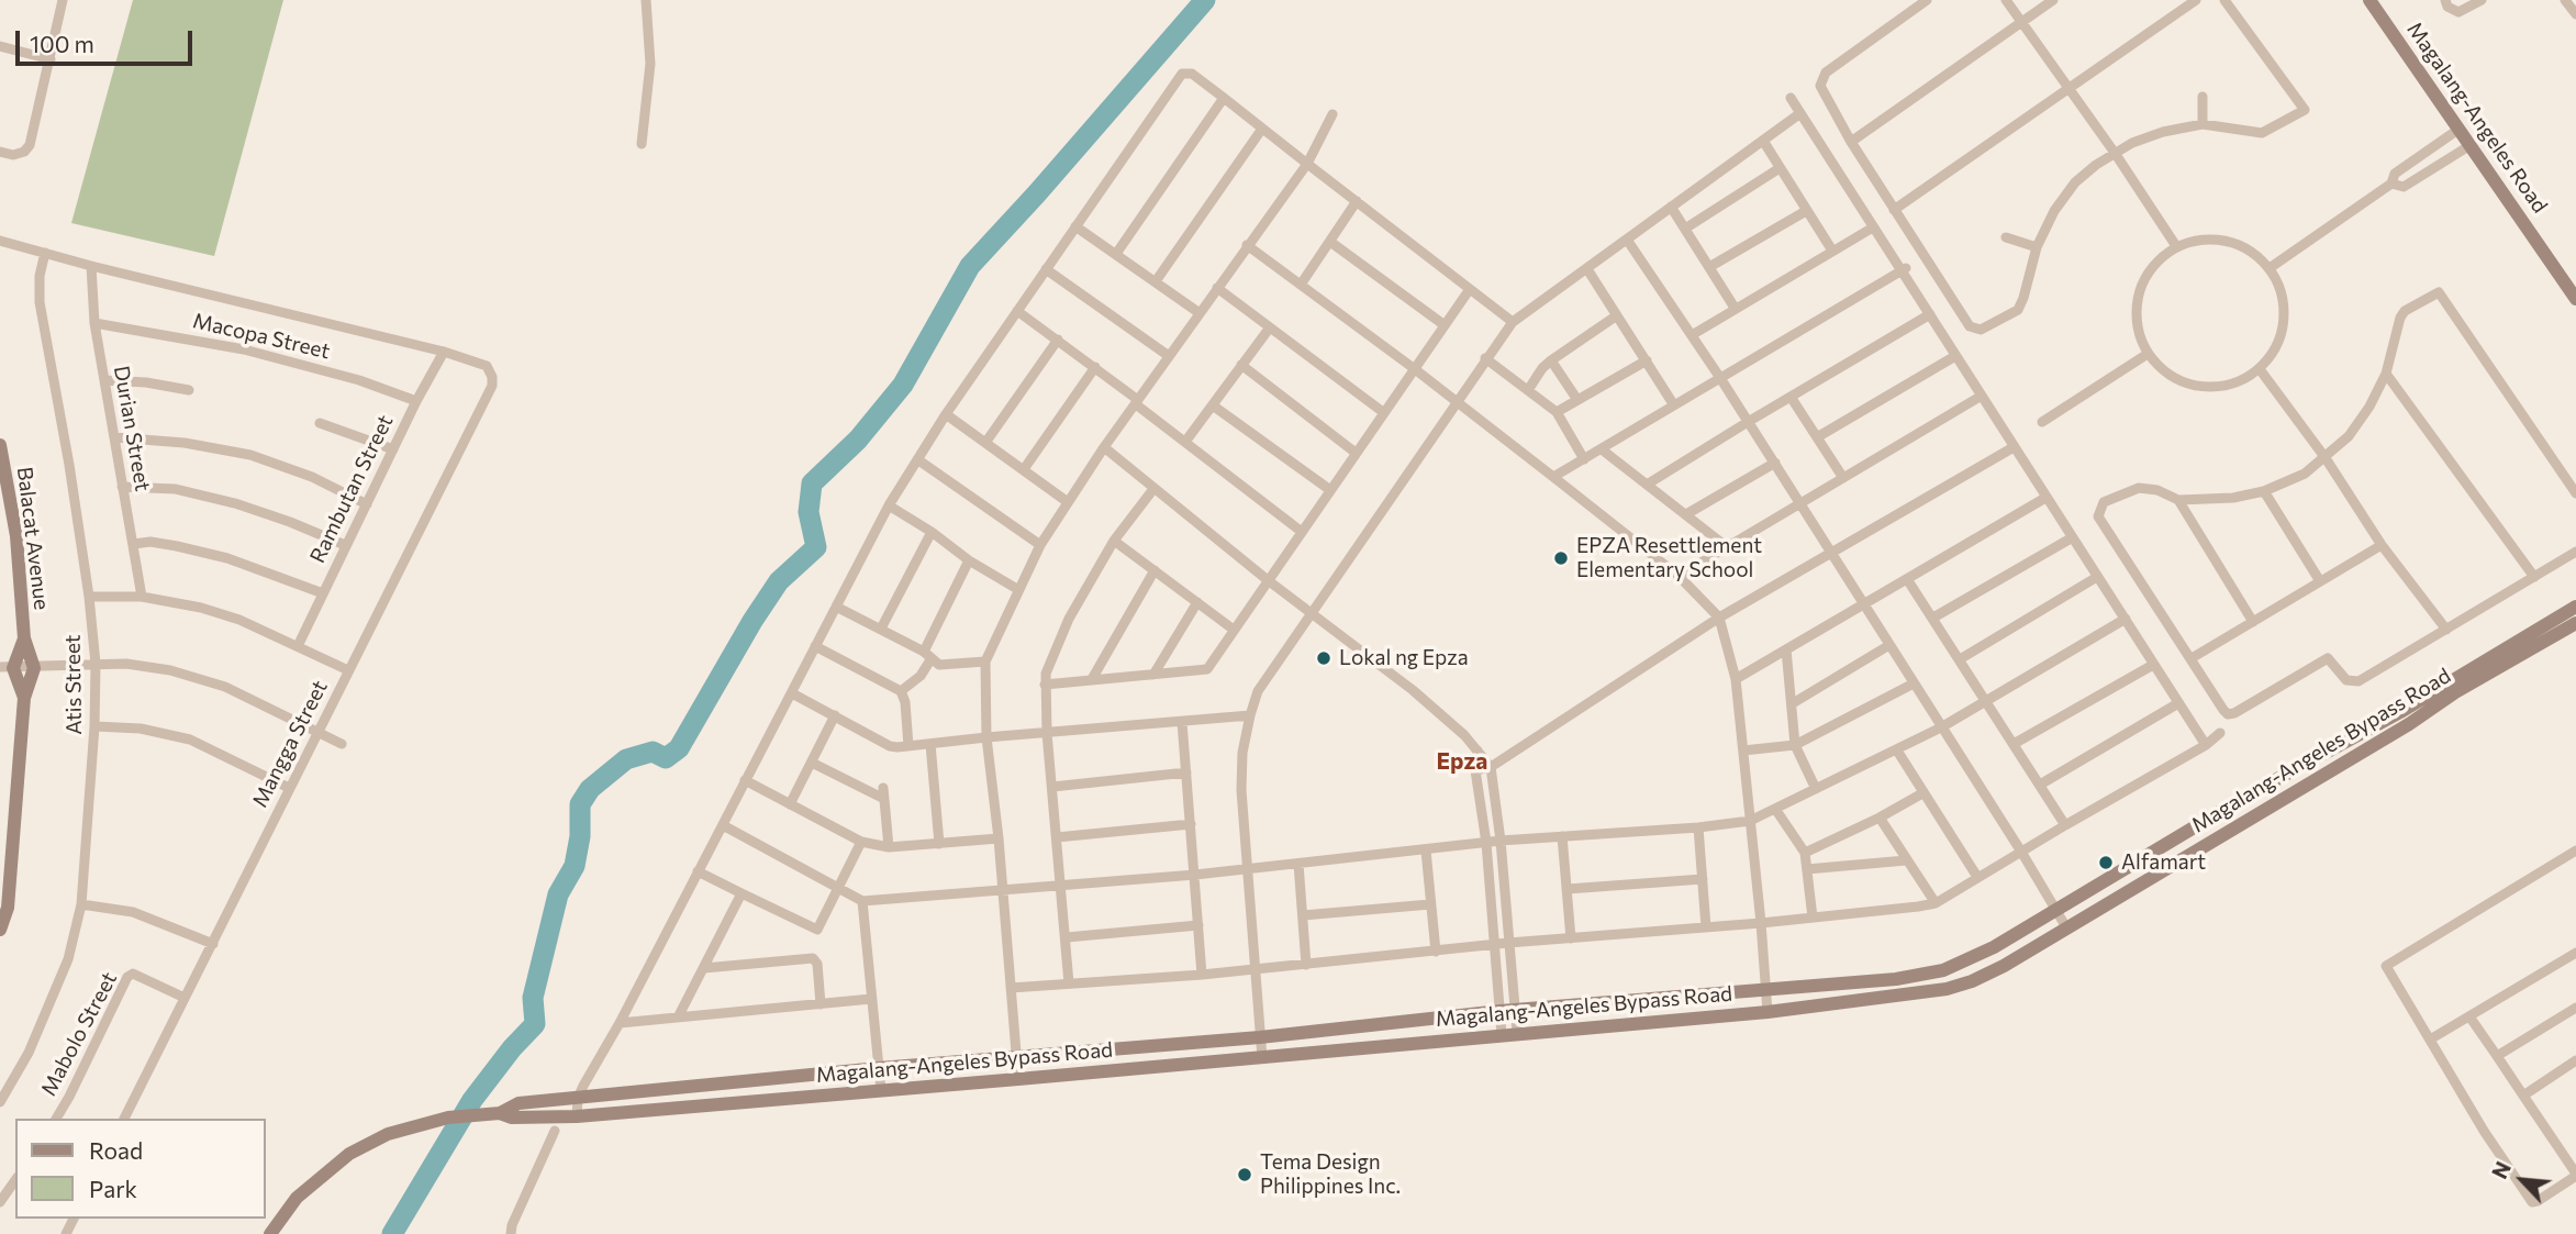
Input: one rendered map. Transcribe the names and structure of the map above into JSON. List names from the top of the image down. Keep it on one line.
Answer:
{"streets":{"street":["Magalang-Angeles Road","Macopa Street","Durian Street","Rambutan Street","Balacat Avenue","Atis Street","Mangga Street","Magalang-Angeles Bypass Road","Mabolo Street"]},"crossings":[["Macopa Street","Durian Street"],["Macopa Street","Rambutan Street"],["Rambutan Street","Mangga Street"],["Mangga Street","Mabolo Street"]],"districts":["Epza"],"places":["EPZA Resettlement Elementary School","Lokal ng Epza","Alfamart","Tema Design Philippines Inc."],"legend":["Road","Park"],"scale_bar":"100 m","north":"top left"}
